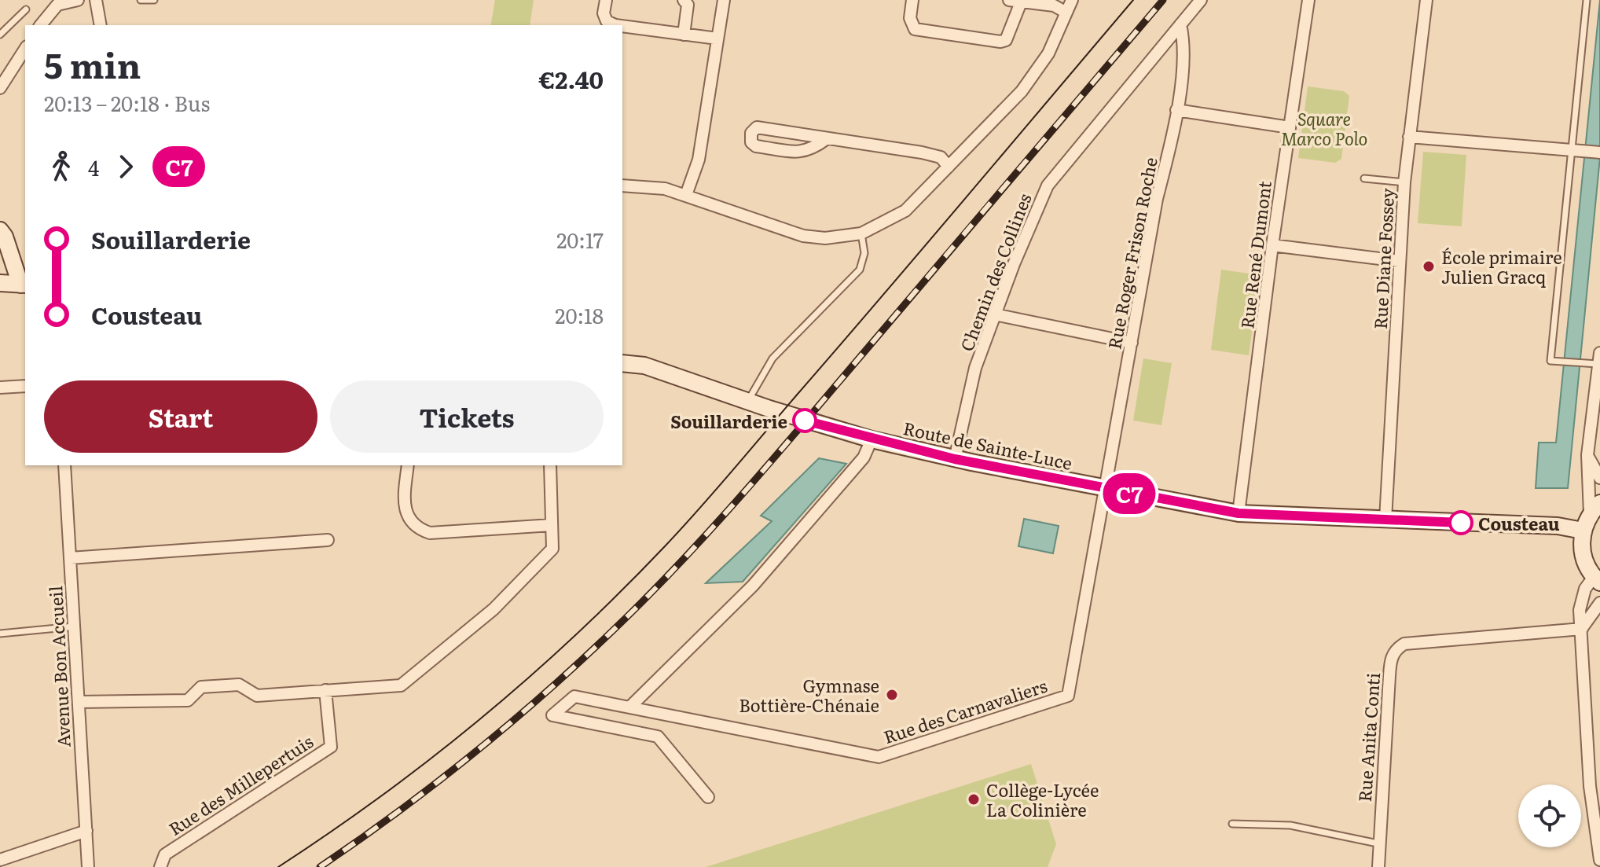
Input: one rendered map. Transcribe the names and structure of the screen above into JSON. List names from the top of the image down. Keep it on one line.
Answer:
{"streets":{"street":["Rue Roger Frison Roche","Rue René Dumont","Rue Diane Fossey","Chemin des Collines","Route de Sainte-Luce","Avenue Bon Accueil","Rue des Carnavaliers","Rue Anita Conti","Rue des Millepertuis"]},"crossings":[["Rue Roger Frison Roche","Chemin des Collines"],["Rue Roger Frison Roche","Route de Sainte-Luce"],["Rue Roger Frison Roche","Rue des Carnavaliers"],["Rue René Dumont","Route de Sainte-Luce"],["Rue Diane Fossey","Route de Sainte-Luce"],["Chemin des Collines","Route de Sainte-Luce"],["Route de Sainte-Luce","Rue des Carnavaliers"]],"parks":["Square Marco Polo"],"places":["École primaire Julien Gracq","Souillarderie","Cousteau","Gymnase Bottière-Chénaie","Collège-Lycée La Colinière"],"lines":["bus line C7"],"page":{"on_map":"C7","heading":["5 min","20:13 – 20:18 · Bus","€2.40"],"legs":["4","C7"],"list":[{"name":"Souillarderie","value":"20:17"},{"name":"Cousteau","value":"20:18"}],"buttons":["Start","Tickets"]}}
